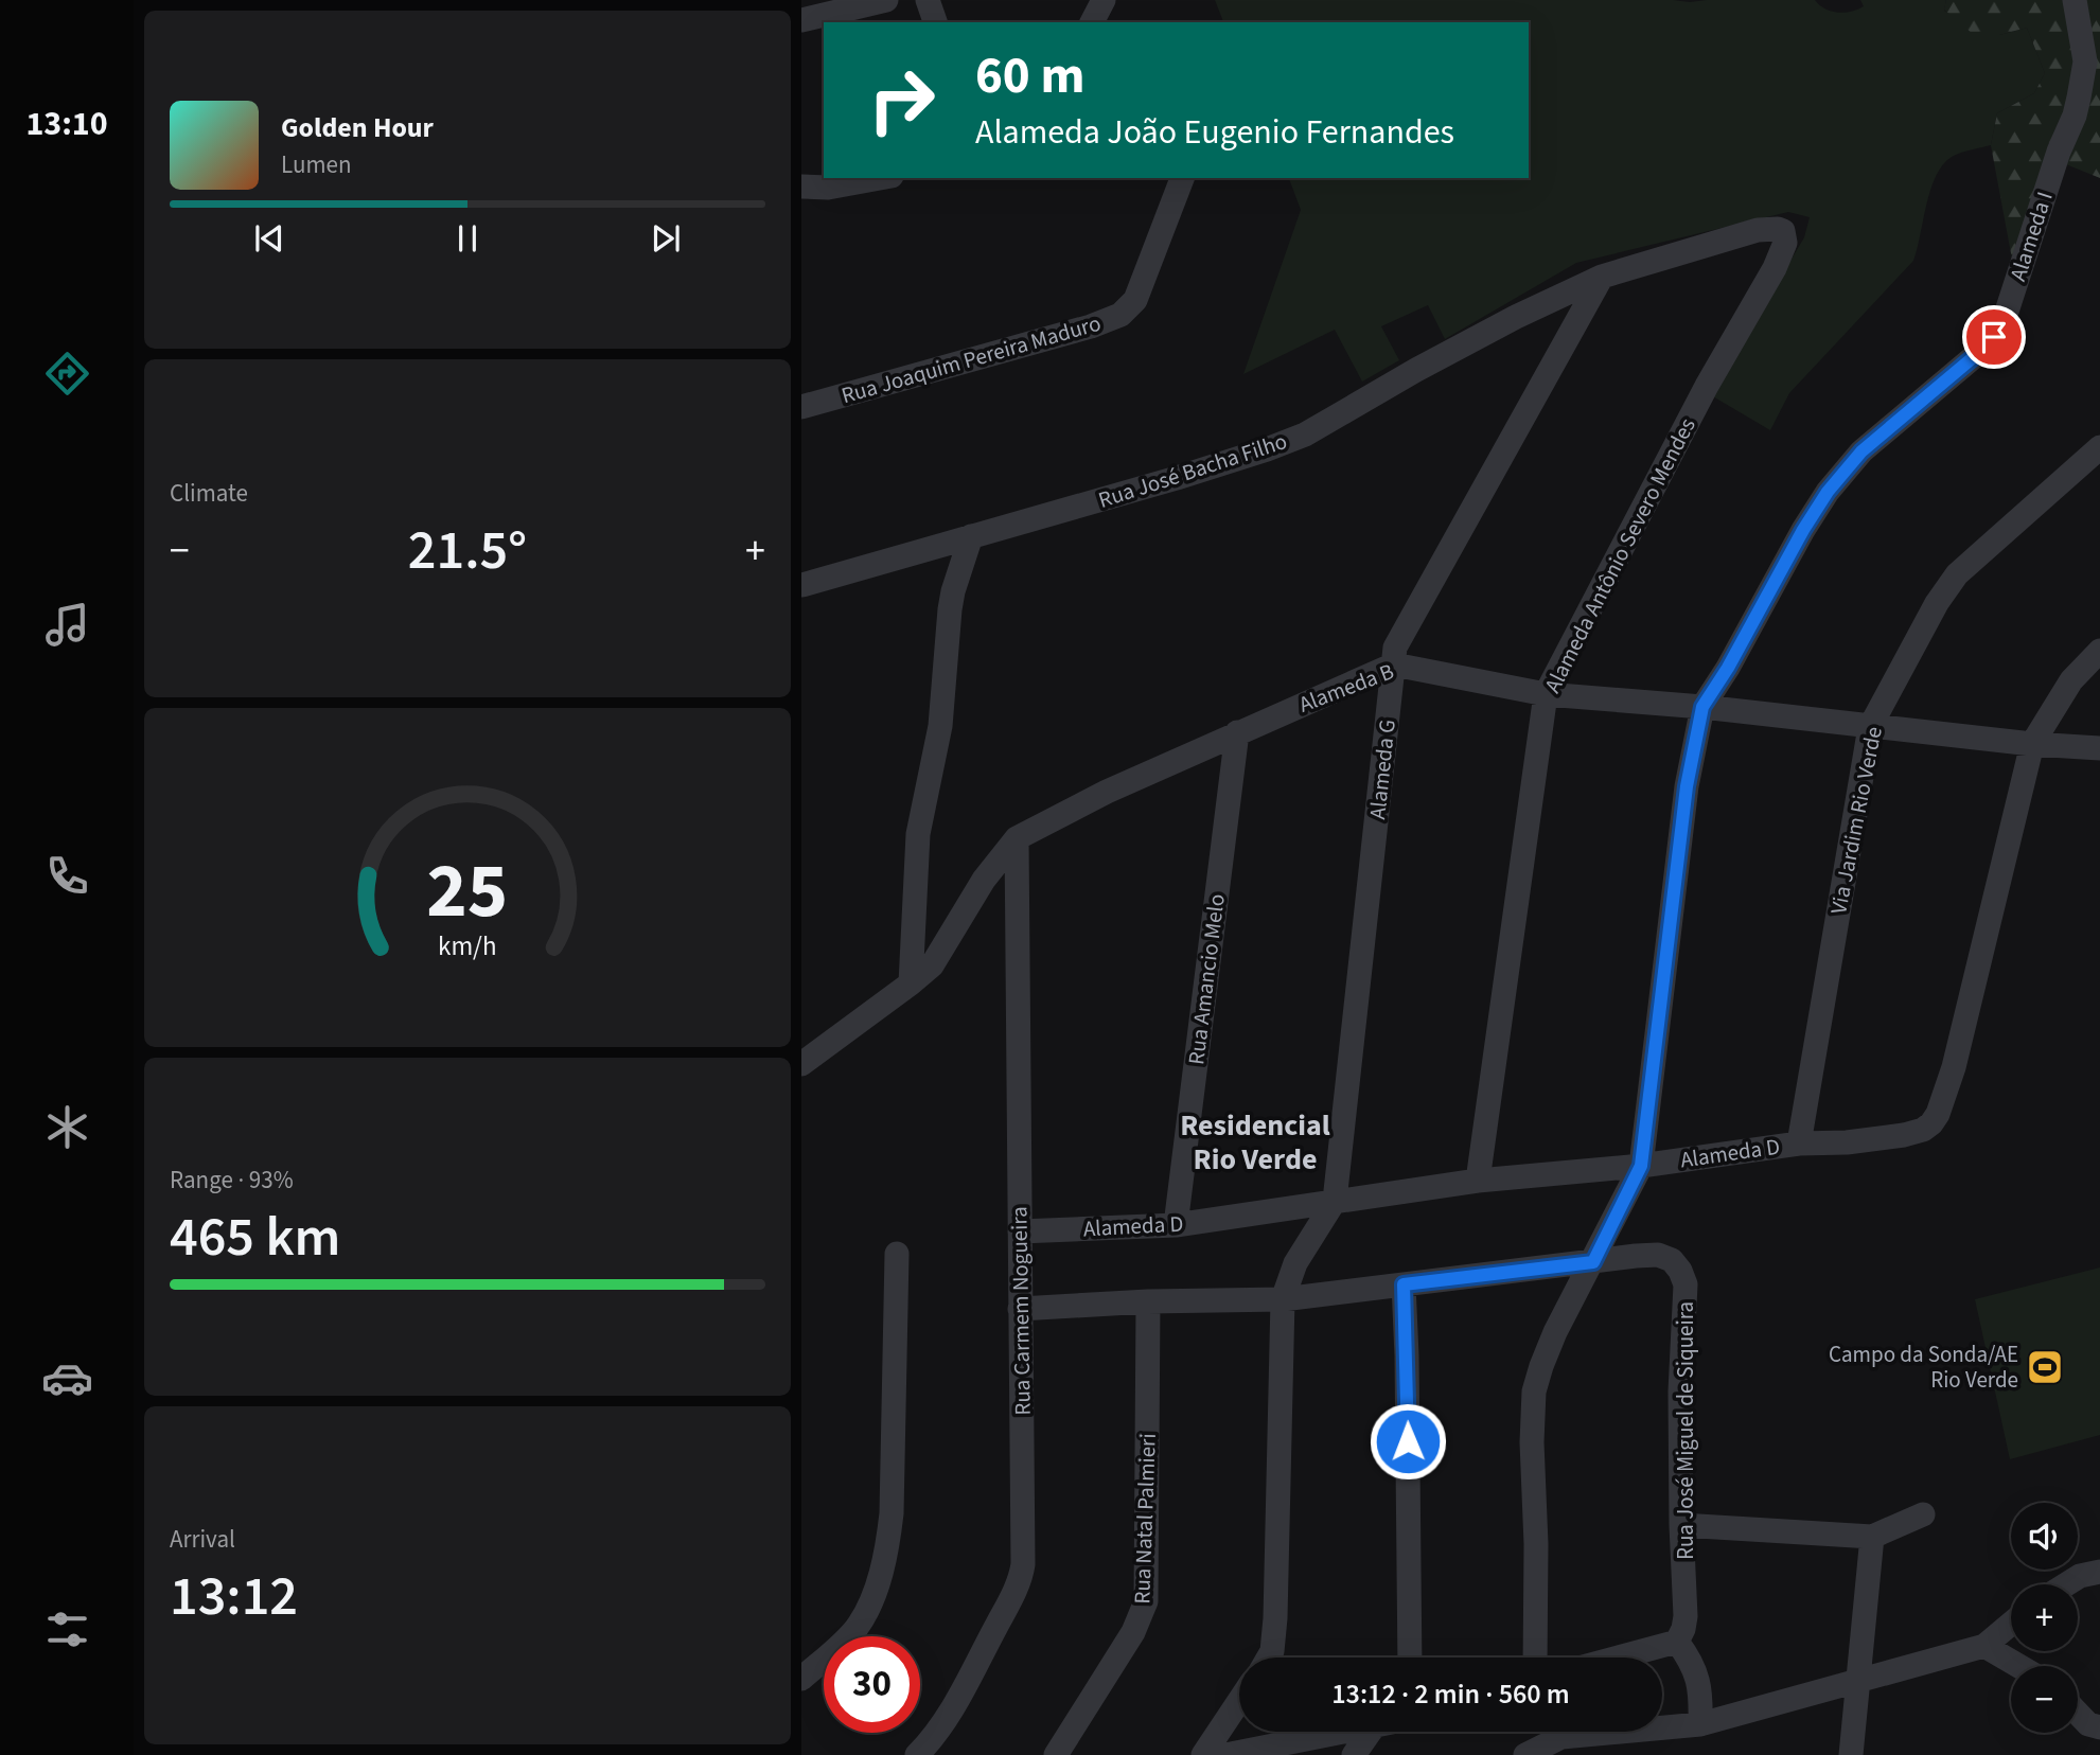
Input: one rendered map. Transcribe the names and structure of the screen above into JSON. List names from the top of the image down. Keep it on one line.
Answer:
{"streets":{"street":["Alameda I","Rua Joaquim Pereira Maduro","Rua José Bacha Filho","Alameda Antônio Severo Mendes","Alameda B","Alameda G","Via Jardim Rio Verde","Rua Amancio Melo","Alameda D","Rua Carmem Nogueira","Rua José Miguel de Siqueira","Rua Natal Palmieri"]},"crossings":[["Alameda I","Alameda B"],["Alameda I","Alameda D"],["Alameda I","Rua José Miguel de Siqueira"],["Rua José Bacha Filho","Alameda Antônio Severo Mendes"],["Rua José Bacha Filho","Alameda G"],["Alameda Antônio Severo Mendes","Alameda B"],["Alameda Antônio Severo Mendes","Alameda D"],["Alameda B","Alameda G"],["Alameda B","Via Jardim Rio Verde"],["Alameda B","Rua Amancio Melo"],["Alameda B","Alameda D"],["Alameda B","Rua Carmem Nogueira"],["Alameda G","Alameda D"],["Via Jardim Rio Verde","Alameda D"],["Rua Amancio Melo","Alameda D"],["Alameda D","Rua Carmem Nogueira"]],"districts":["Residencial Rio Verde"],"places":{"sports":["Campo da Sonda/AE Rio Verde"]},"page":{"tabs":"13:10","turn":["60 m","Alameda João Eugenio Fernandes"],"song":["Golden Hour","Lumen"],"tile":["Climate",["Range · 93%","465 km"],["Arrival","13:12"]],"heat":["−","21.5°","+"],"map_buttons":["+","−"],"limit":"30","trip":"13:12 · 2 min · 560 m","gauge":["25","km/h"]}}
